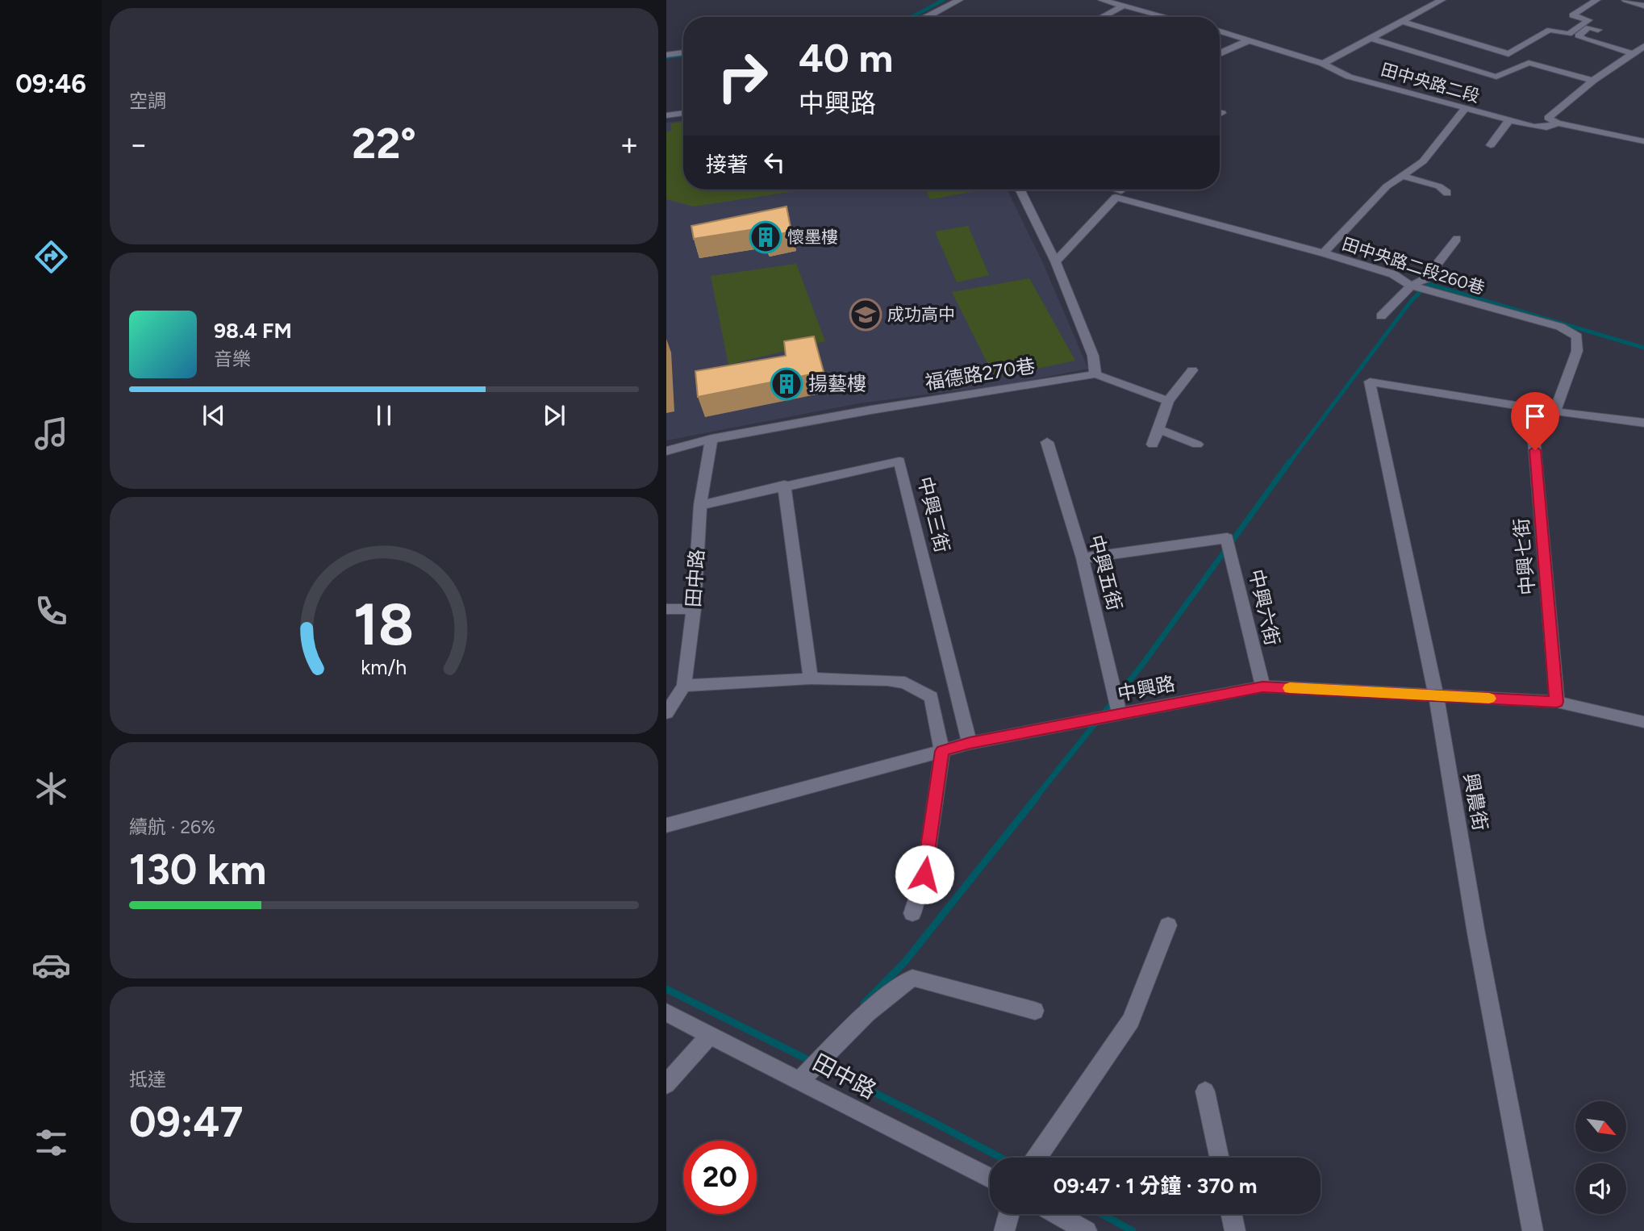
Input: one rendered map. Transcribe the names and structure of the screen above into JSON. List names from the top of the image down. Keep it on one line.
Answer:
{"streets":{"street":["田中央路二段","田中央路二段260巷","福德路270巷","中興三街","中興七街","中興五街","田中路","中興六街","中興路","興農街"]},"crossings":[["田中央路二段","田中央路二段260巷"],["福德路270巷","田中路"],["中興三街","田中路"],["中興三街","中興路"],["中興七街","中興路"],["中興七街","興農街"],["中興五街","中興六街"],["中興五街","中興路"],["中興六街","中興路"],["中興路","興農街"]],"places":{"building":["懷墨樓","揚藝樓"],"school or university":["成功高中"]},"north":"bottom right","page":{"tabs":"09:46","tile":["空調",["續航 · 26%","130 km"],["抵達","09:47"]],"turn":["40 m","中興路"],"heat":["−","22°","+"],"then":"接著","song":["98.4 FM","音樂"],"limit":"20","trip":"09:47 · 1 分鐘 · 370 m","gauge":["18","km/h"]}}
